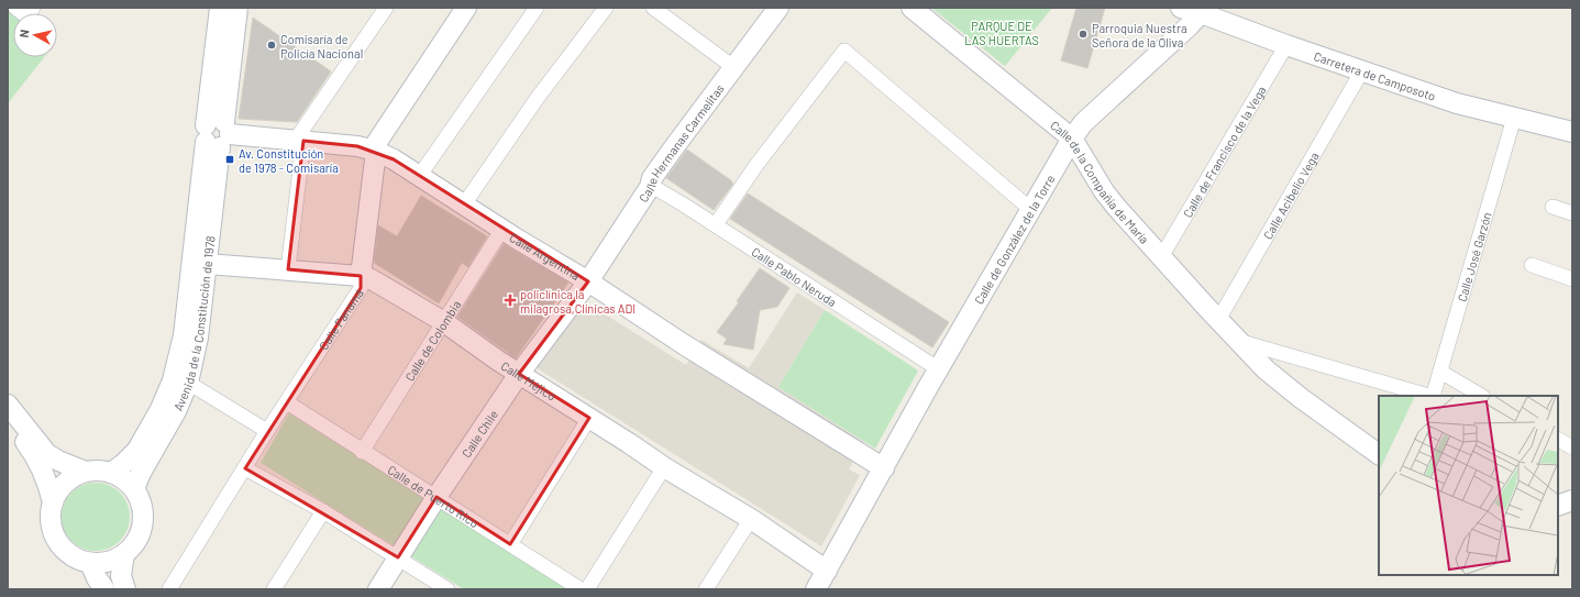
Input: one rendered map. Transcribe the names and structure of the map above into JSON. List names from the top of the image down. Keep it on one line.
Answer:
{"streets":{"street":["Carretera de Camposoto","Calle Hermanas Carmelitas","Calle de Francisco de la Vega","Calle de la Compañía de María","Calle Acibelio Vega","Calle de González de la Torre","Calle Argentina","Calle José Garzón","Calle Pablo Neruda","Calle Panamá","Avenida de la Constitución de 1978","Calle de Colombia","Calle Méjico","Calle Chile","Calle de Puerto Rico"]},"crossings":[["Carretera de Camposoto","Calle de Francisco de la Vega"],["Carretera de Camposoto","Calle Acibelio Vega"],["Carretera de Camposoto","Calle de González de la Torre"],["Carretera de Camposoto","Calle José Garzón"],["Calle Hermanas Carmelitas","Calle Argentina"],["Calle Hermanas Carmelitas","Calle Pablo Neruda"],["Calle Hermanas Carmelitas","Calle Chile"],["Calle de Francisco de la Vega","Calle de la Compañía de María"],["Calle de la Compañía de María","Calle Acibelio Vega"],["Calle de la Compañía de María","Calle de González de la Torre"],["Calle de González de la Torre","Calle Argentina"],["Calle de González de la Torre","Calle Pablo Neruda"],["Calle de González de la Torre","Calle Méjico"],["Calle Argentina","Calle Panamá"],["Calle Argentina","Avenida de la Constitución de 1978"],["Calle Argentina","Calle de Colombia"],["Calle Argentina","Calle Chile"],["Calle Panamá","Calle Méjico"],["Calle Panamá","Calle de Puerto Rico"],["Avenida de la Constitución de 1978","Calle Méjico"],["Calle de Colombia","Calle Méjico"],["Calle de Colombia","Calle de Puerto Rico"],["Calle Méjico","Calle Chile"],["Calle Chile","Calle de Puerto Rico"]],"parks":["PARQUE DE LAS HUERTAS"],"places":{"other":["Parroquia Nuestra Señora de la Oliva","Comisaría de Policía Nacional"],"transit":["Av. Constitución de 1978 - Comisaría"],"health":["policlínica la milagrosa,Clínicas ADI"]},"north":"left"}
